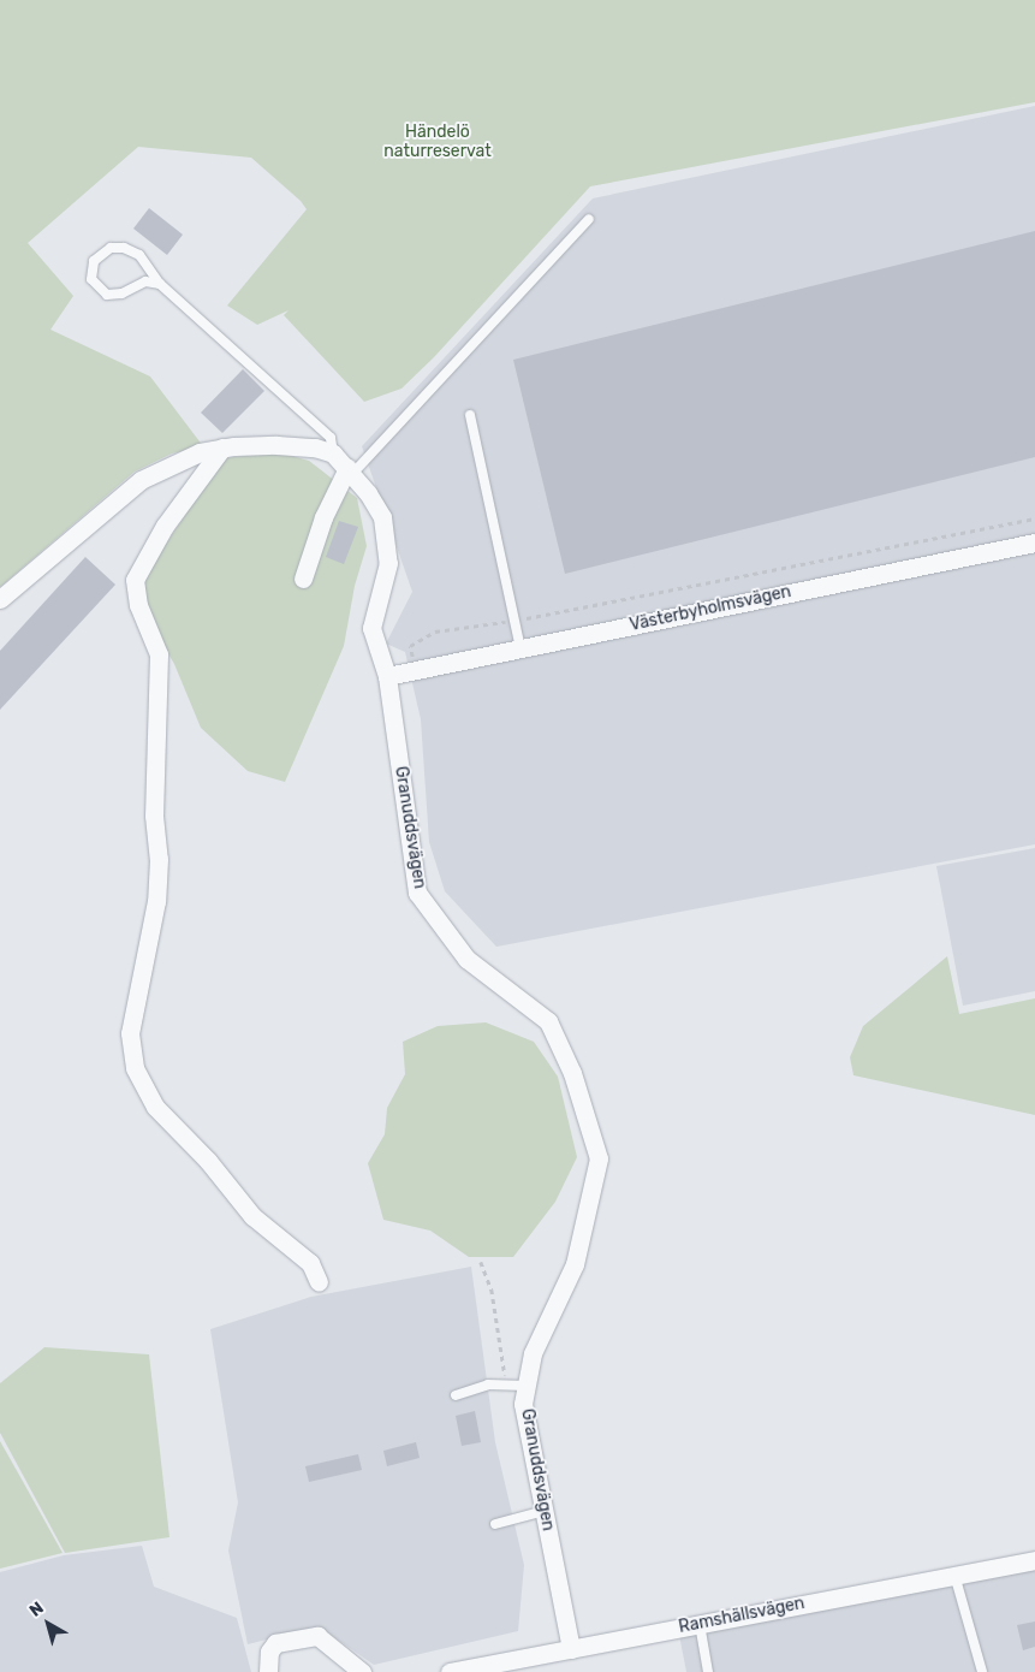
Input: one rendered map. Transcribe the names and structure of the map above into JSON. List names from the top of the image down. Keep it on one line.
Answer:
{"streets":{"street":["Västerbyholmsvägen","Granuddsvägen","Ramshällsvägen"]},"crossings":[["Västerbyholmsvägen","Granuddsvägen"],["Granuddsvägen","Ramshällsvägen"]],"parks":["Händelö naturreservat"],"north":"top left"}
